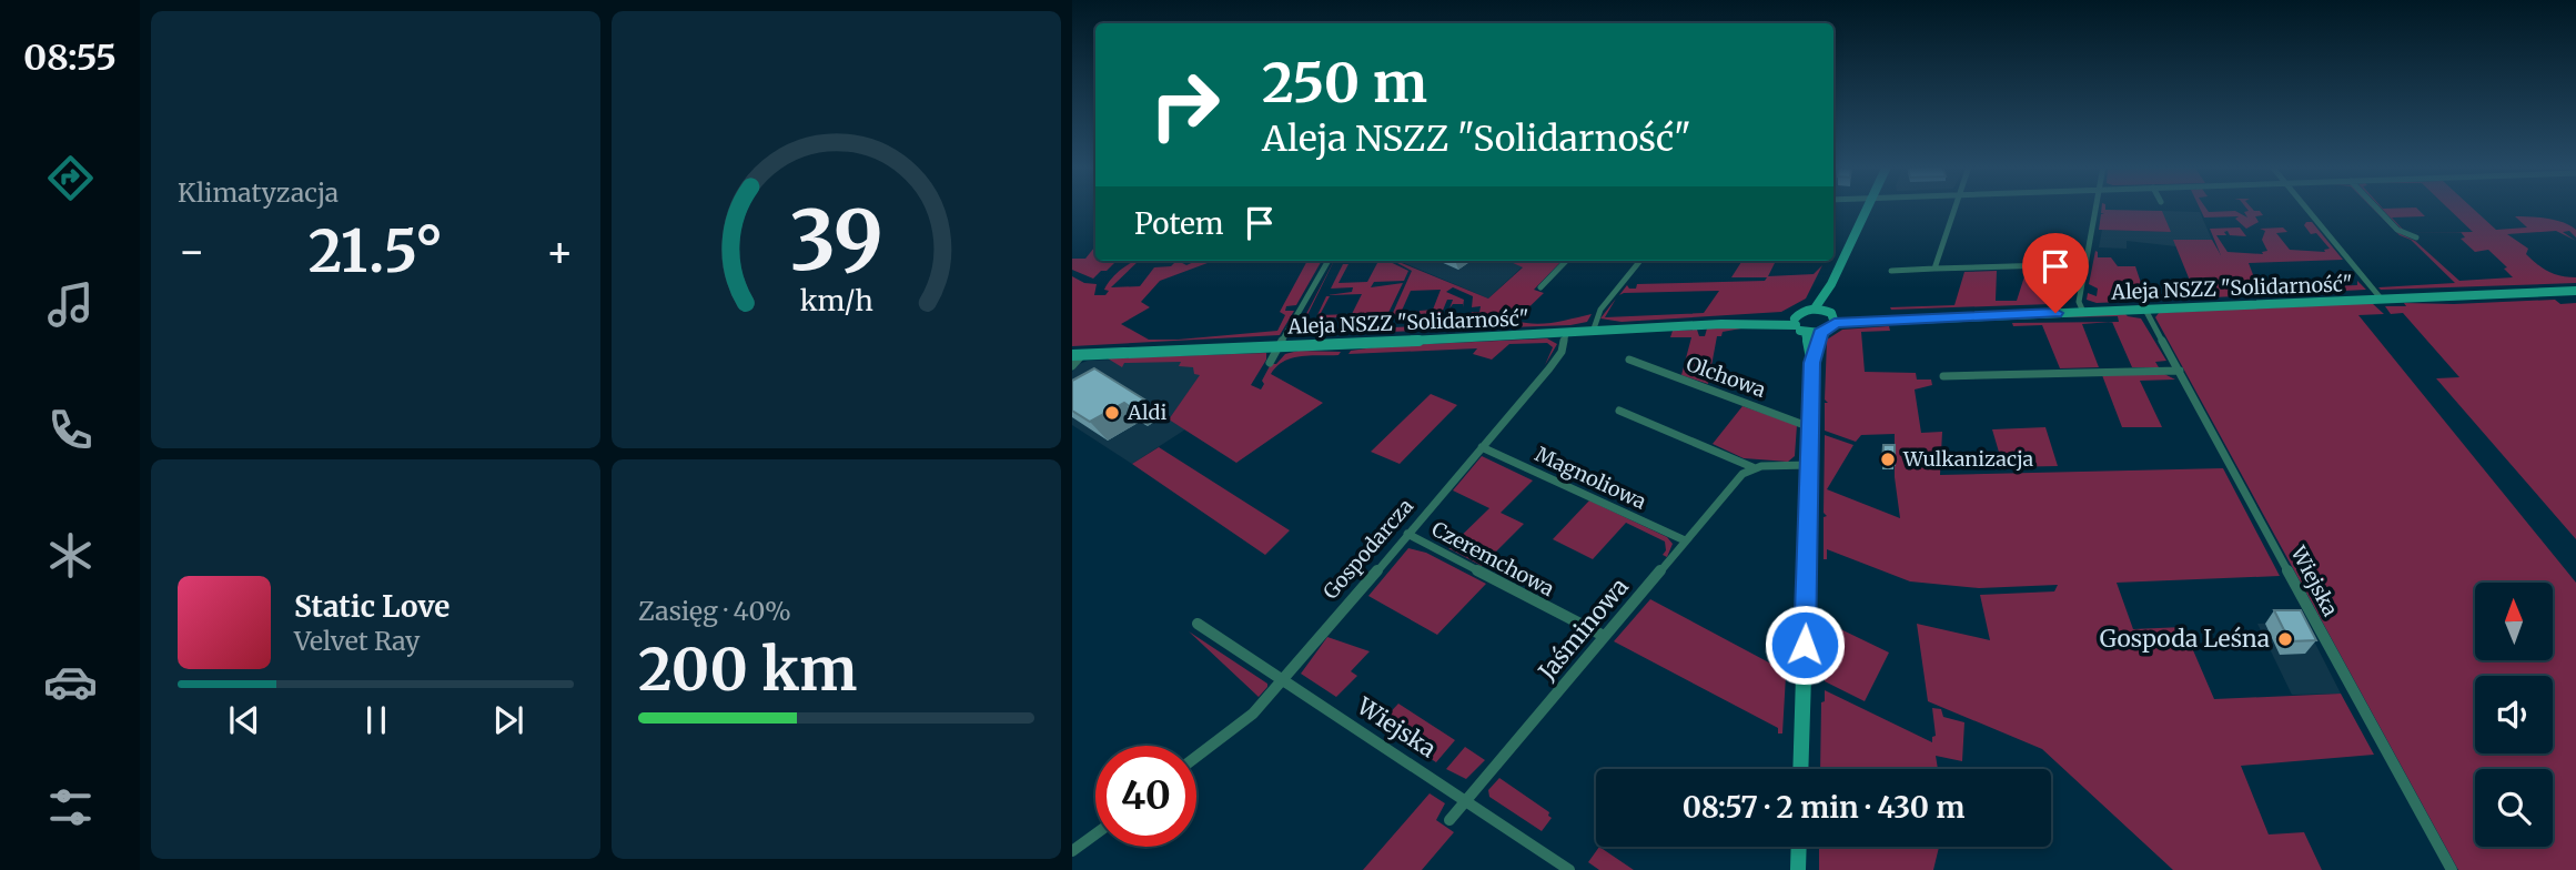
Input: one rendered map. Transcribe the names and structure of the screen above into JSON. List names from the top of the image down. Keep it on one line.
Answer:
{"streets":{"street":["Aleja NSZZ \"Solidarność\"","Olchowa","Magnoliowa","Gospodarcza","Czeremchowa","Wiejska","Jaśminowa"]},"crossings":[["Aleja NSZZ \"Solidarność\"","Gospodarcza"],["Aleja NSZZ \"Solidarność\"","Wiejska"],["Magnoliowa","Gospodarcza"],["Magnoliowa","Jaśminowa"],["Gospodarcza","Czeremchowa"],["Gospodarcza","Wiejska"],["Czeremchowa","Jaśminowa"],["Wiejska","Jaśminowa"]],"places":["Aldi","Wulkanizacja","Gospoda Leśna"],"north":"top","page":{"tabs":"08:55","tile":["Klimatyzacja",["Zasięg · 40%","200 km"]],"turn":["250 m","Aleja NSZZ \"Solidarność\""],"then":"Potem","heat":["−","21.5°","+"],"song":["Static Love","Velvet Ray"],"limit":"40","trip":"08:57 · 2 min · 430 m","gauge":["39","km/h"]}}
